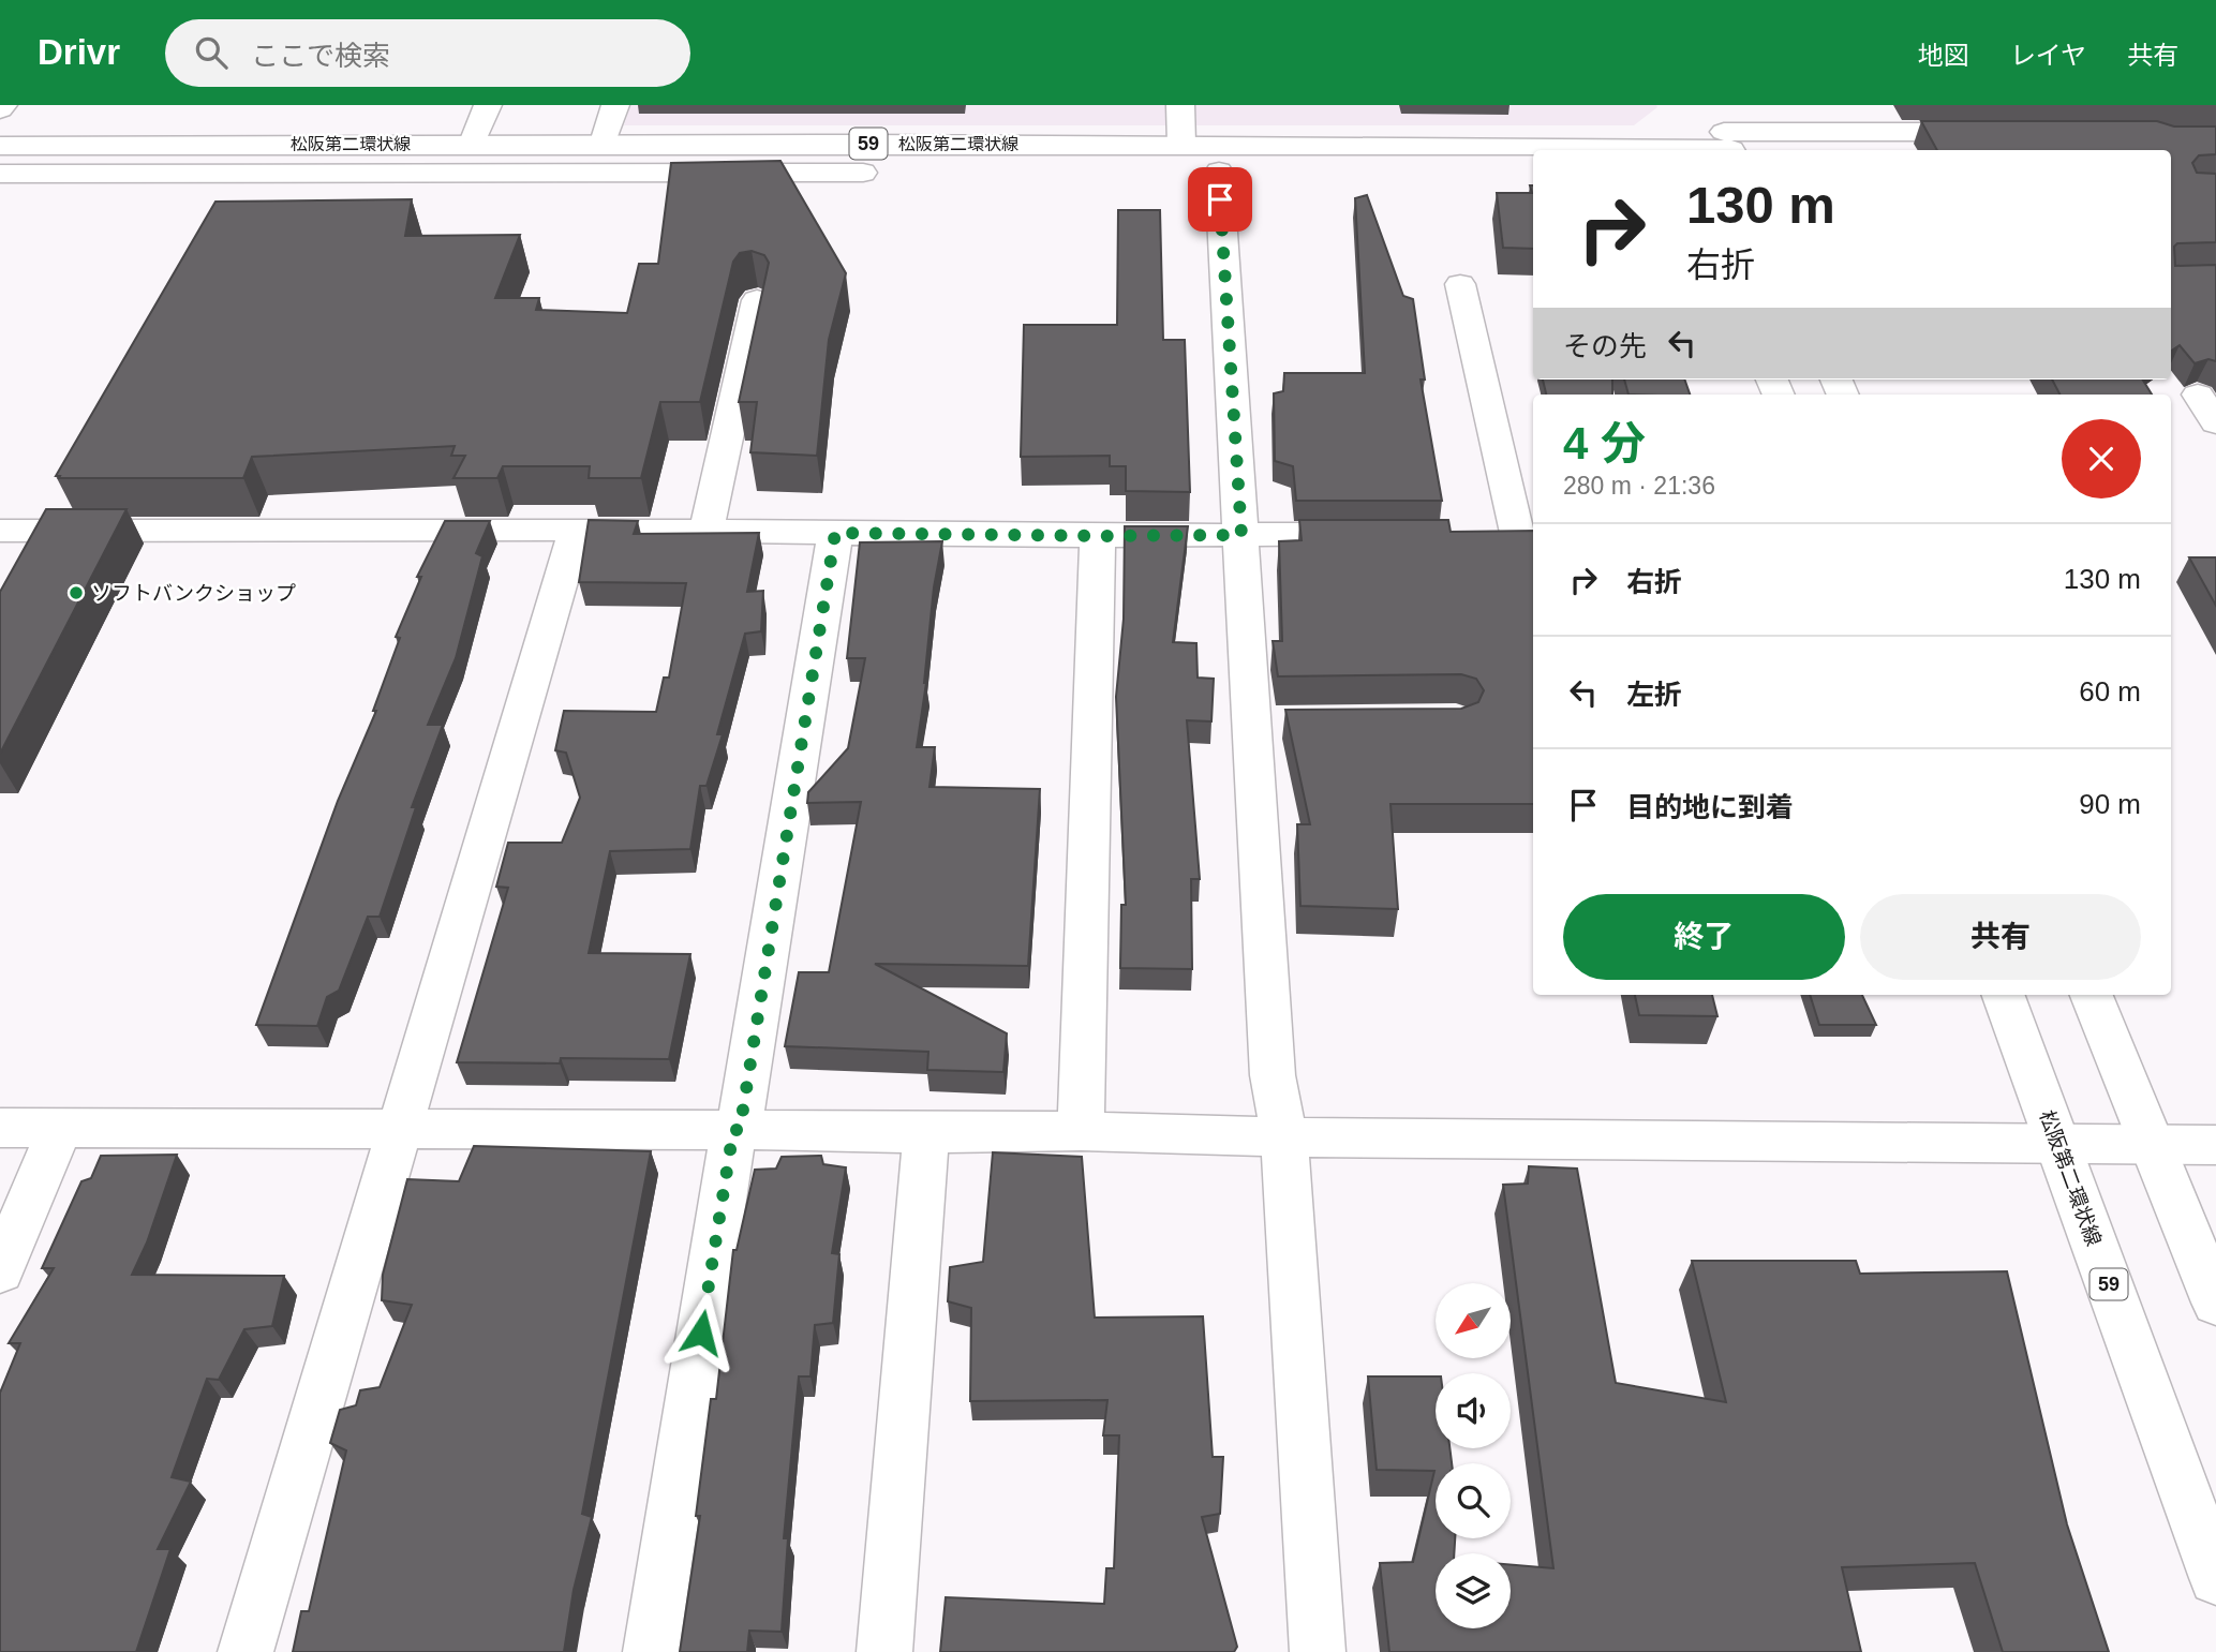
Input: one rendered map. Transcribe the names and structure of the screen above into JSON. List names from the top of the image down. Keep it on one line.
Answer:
{"streets":{"street":["松阪第二環状線","59"]},"places":["ソフトバンクショップ"],"north":"bottom left","page":{"header":"Drivr","search":"ここで検索","nav":["地図","レイヤ","共有"],"turn":["130 m","右折"],"then":"その先","heading":["4 分","280 m · 21:36"],"list":[{"name":"右折","value":"130 m"},{"name":"左折","value":"60 m"},{"name":"目的地に到着","value":"90 m"}],"buttons":["終了","共有"]}}
